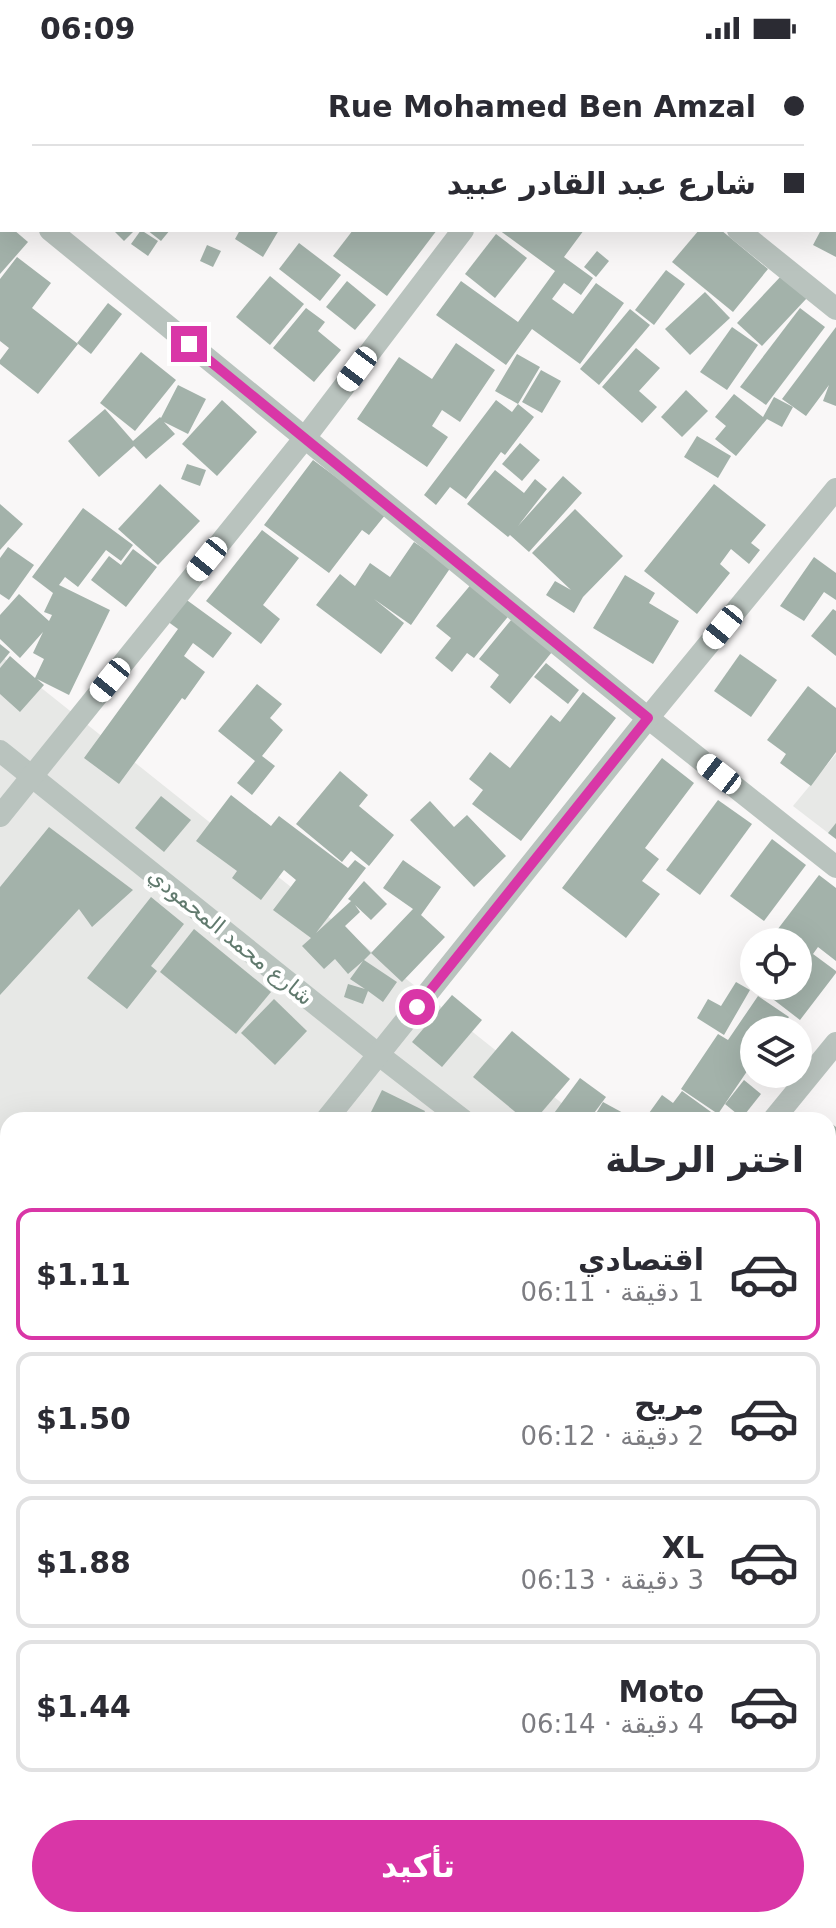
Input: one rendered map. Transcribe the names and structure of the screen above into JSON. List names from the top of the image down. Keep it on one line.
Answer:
{"streets":{"street":["شارع محمد المحمودي"]},"page":{"status":"06:09","banner":["Rue Mohamed Ben Amzal","شارع عبد القادر عبيد"],"heading":"اختر الرحلة","list":[{"name":"اقتصادي","note":"1 دقيقة · 06:11","value":"$1.11"},{"name":"مريح","note":"2 دقيقة · 06:12","value":"$1.50"},{"name":"XL","note":"3 دقيقة · 06:13","value":"$1.88"},{"name":"Moto","note":"4 دقيقة · 06:14","value":"$1.44"}],"buttons":"تأكيد"}}
